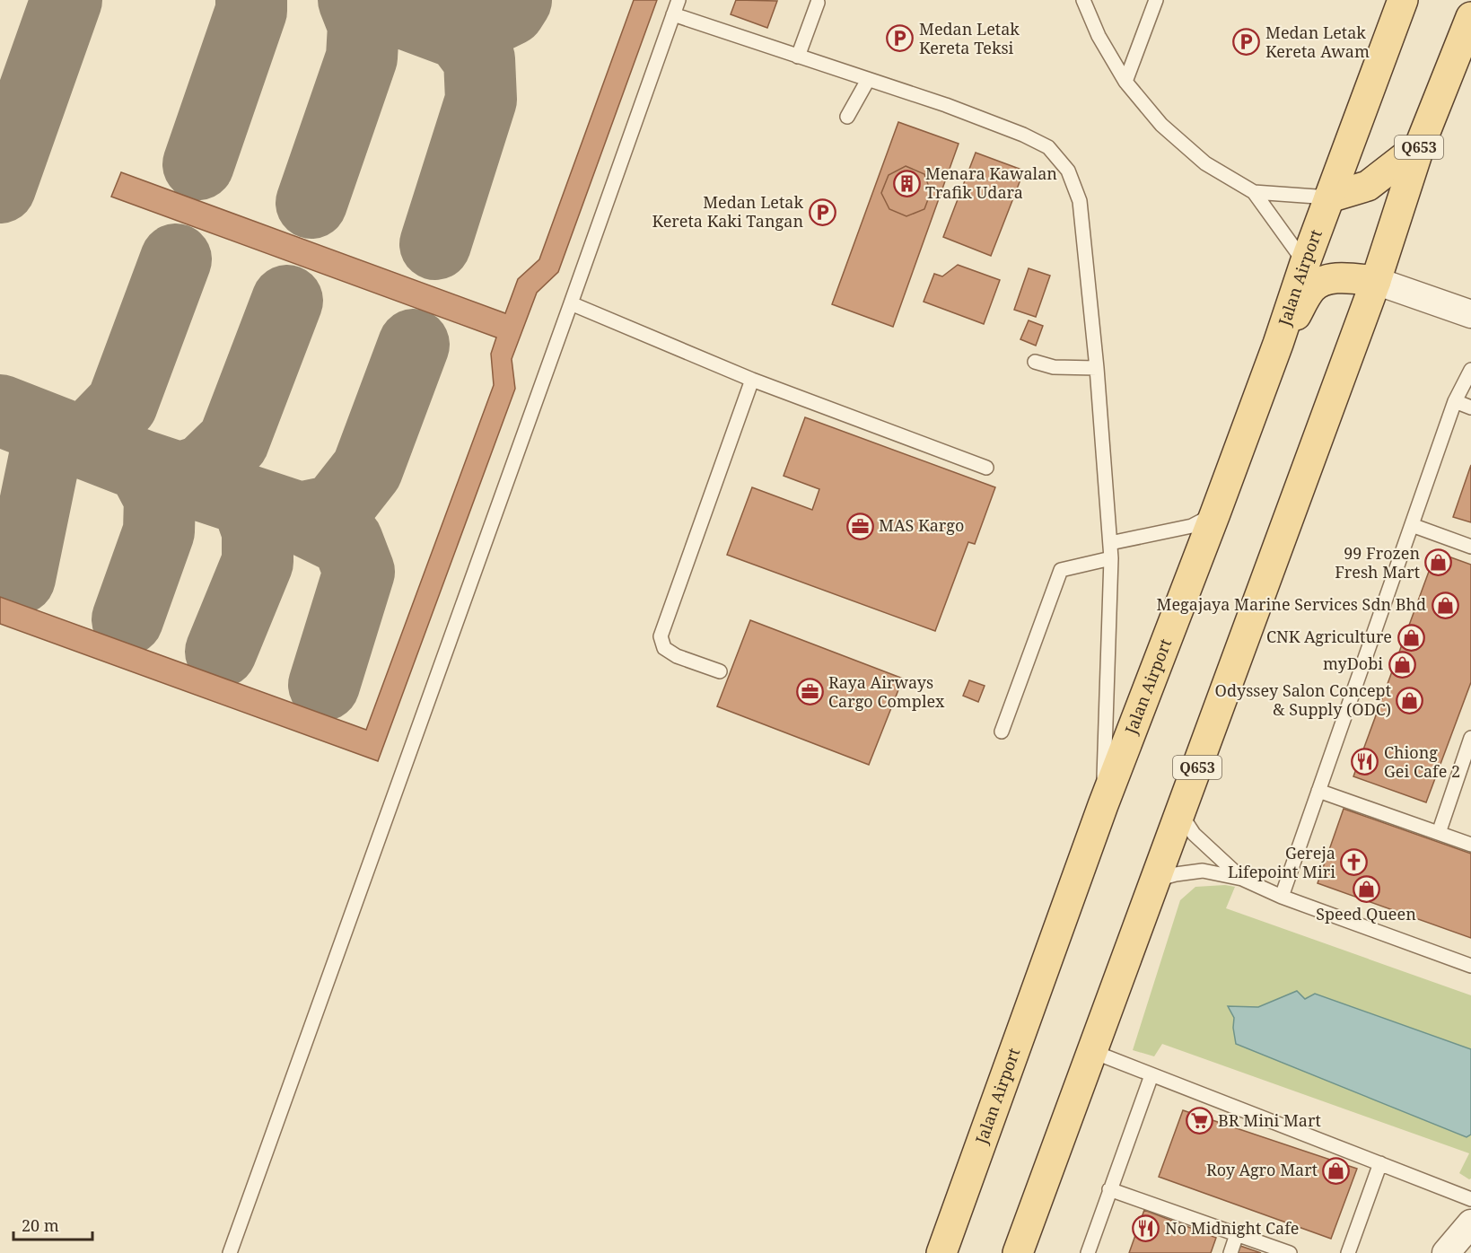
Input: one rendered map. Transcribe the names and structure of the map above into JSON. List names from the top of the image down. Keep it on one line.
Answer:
{"streets":{"main road":["Q653","Jalan Airport"]},"places":{"parking":["Medan Letak Kereta Teksi","Medan Letak Kereta Awam","Medan Letak Kereta Kaki Tangan"],"building":["Menara Kawalan Trafik Udara"],"office":["MAS Kargo","Raya Airways Cargo Complex"],"shop":["99 Frozen Fresh Mart","Megajaya Marine Services Sdn Bhd","CNK Agriculture","myDobi","Odyssey Salon Concept & Supply (ODC)","Speed Queen","Roy Agro Mart"],"restaurant":["Chiong Gei Cafe 2","No Midnight Cafe"],"church":["Gereja Lifepoint Miri"],"supermarket":["BR Mini Mart"]},"scale_bar":"20 m"}
